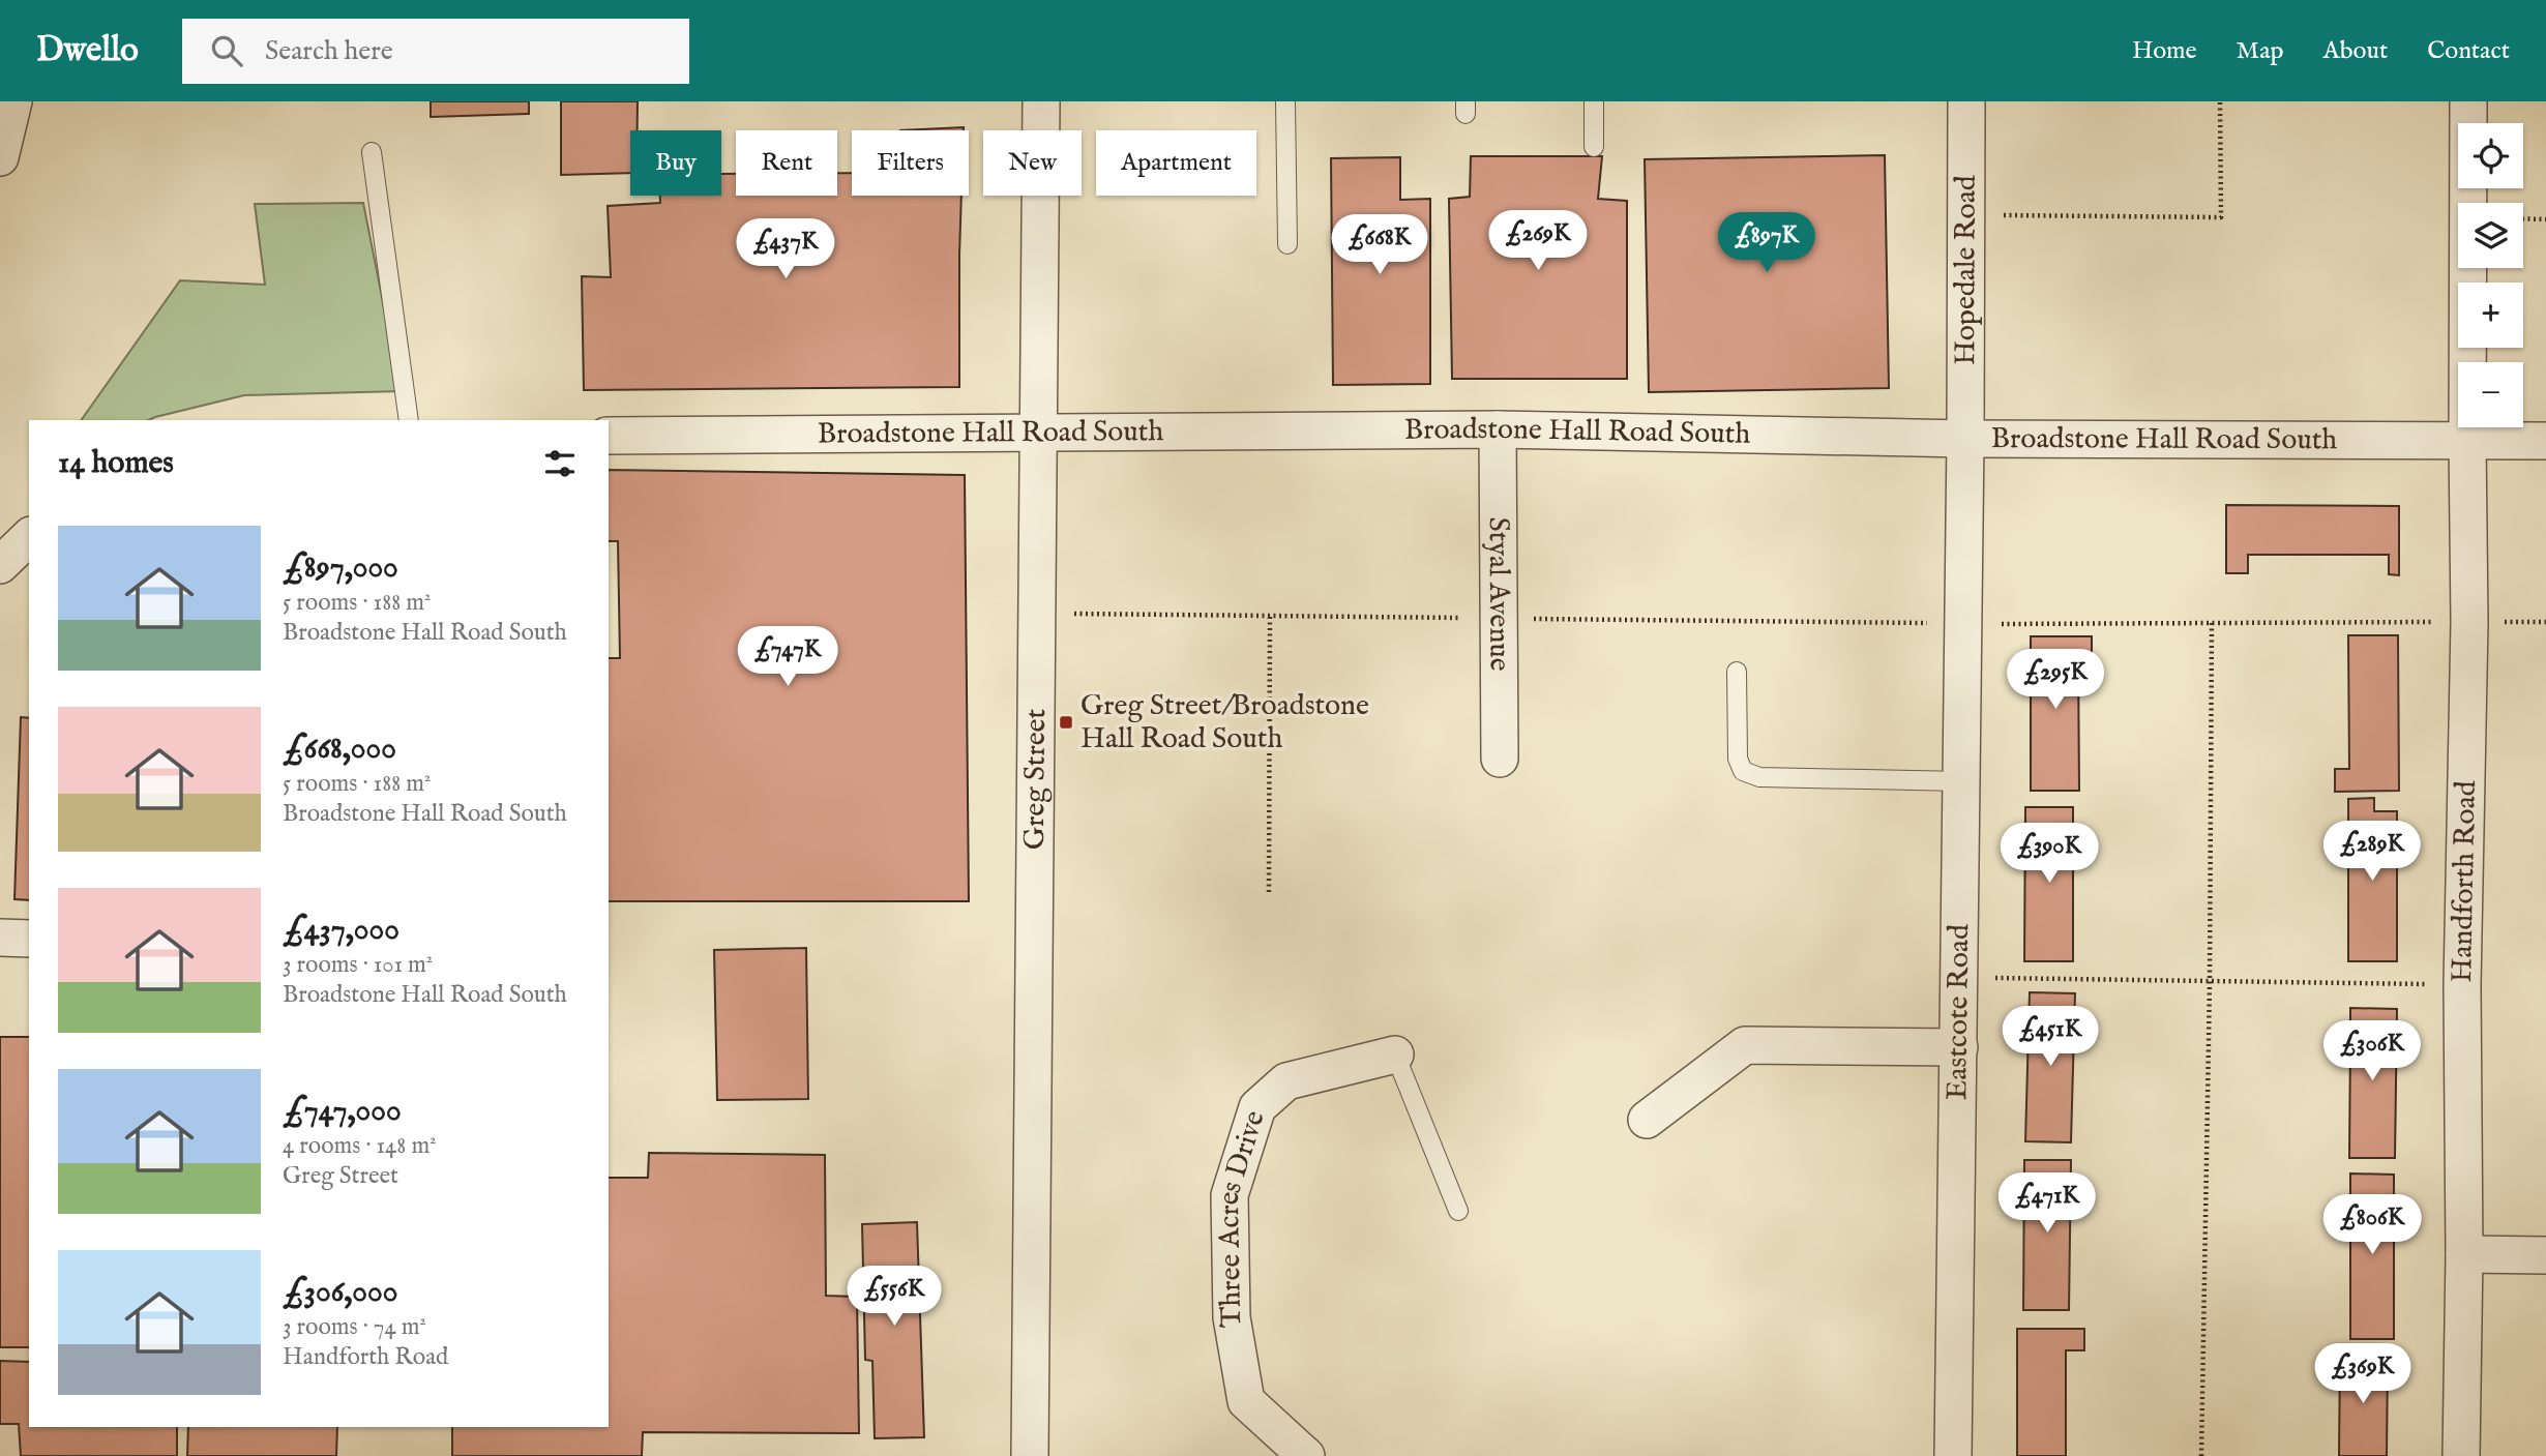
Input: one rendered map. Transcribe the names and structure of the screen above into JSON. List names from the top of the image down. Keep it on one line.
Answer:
{"streets":{"street":["Hopedale Road","Broadstone Hall Road South","Styal Avenue","Greg Street","Handforth Road","Eastcote Road","Three Acres Drive"]},"crossings":[["Hopedale Road","Broadstone Hall Road South"],["Hopedale Road","Eastcote Road"],["Broadstone Hall Road South","Styal Avenue"],["Broadstone Hall Road South","Greg Street"],["Broadstone Hall Road South","Handforth Road"],["Broadstone Hall Road South","Eastcote Road"]],"places":{"transit":["Greg Street/Broadstone Hall Road South"]},"page":{"header":"Dwello","search":"Search here","nav":["Home","Map","About","Contact"],"map_buttons":["+","−"],"chip":["Buy","Rent","Filters","New","Apartment"],"price":["£269K","£897K","£668K","£437K","£747K","£295K","£289K","£390K","£451K","£306K","£471K","£806K","£556K","£369K"],"heading":"14 homes","list":[{"name":"£897,000","note":"5 rooms · 188 m² · Broadstone Hall Road South"},{"name":"£668,000","note":"5 rooms · 188 m² · Broadstone Hall Road South"},{"name":"£437,000","note":"3 rooms · 101 m² · Broadstone Hall Road South"},{"name":"£747,000","note":"4 rooms · 148 m² · Greg Street"},{"name":"£306,000","note":"3 rooms · 74 m² · Handforth Road"}]}}
